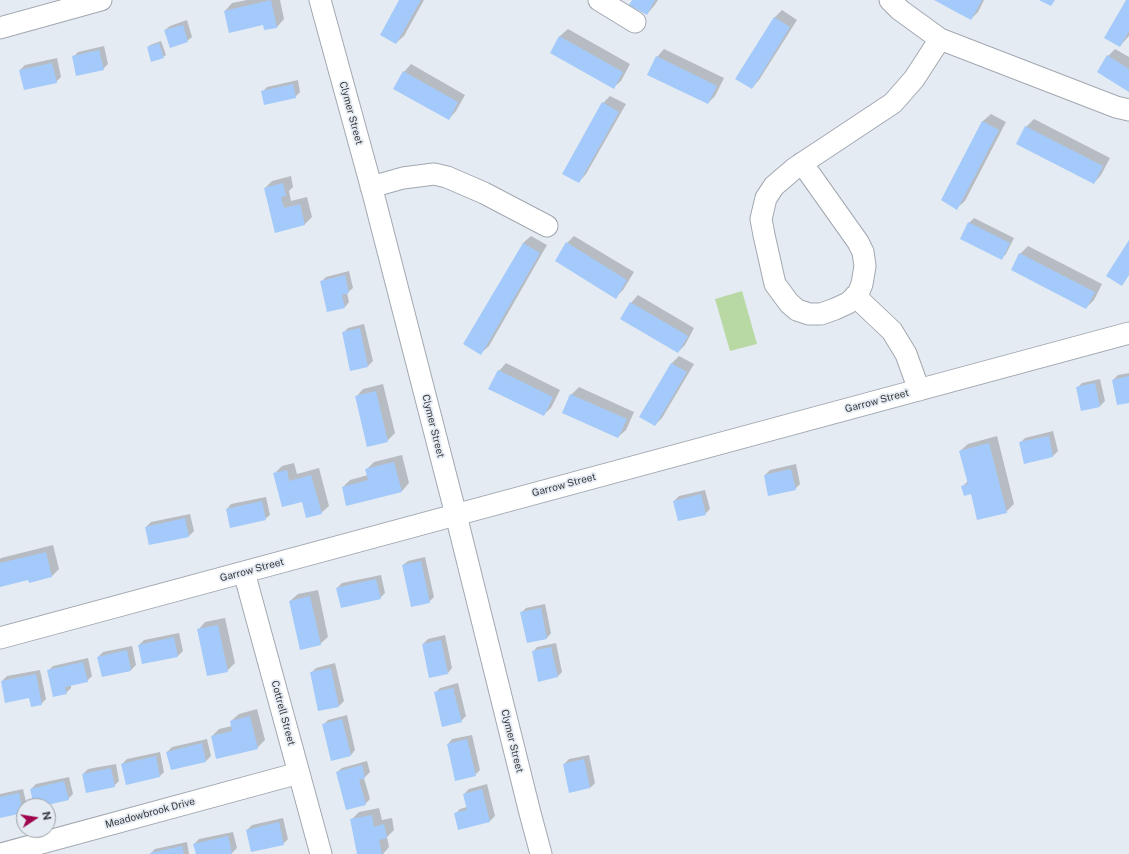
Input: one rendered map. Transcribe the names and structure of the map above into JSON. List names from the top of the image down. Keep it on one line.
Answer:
{"streets":{"street":["Clymer Street","Garrow Street","Cottrell Street","Meadowbrook Drive"]},"crossings":[["Clymer Street","Garrow Street"],["Garrow Street","Cottrell Street"],["Cottrell Street","Meadowbrook Drive"]],"north":"right"}
